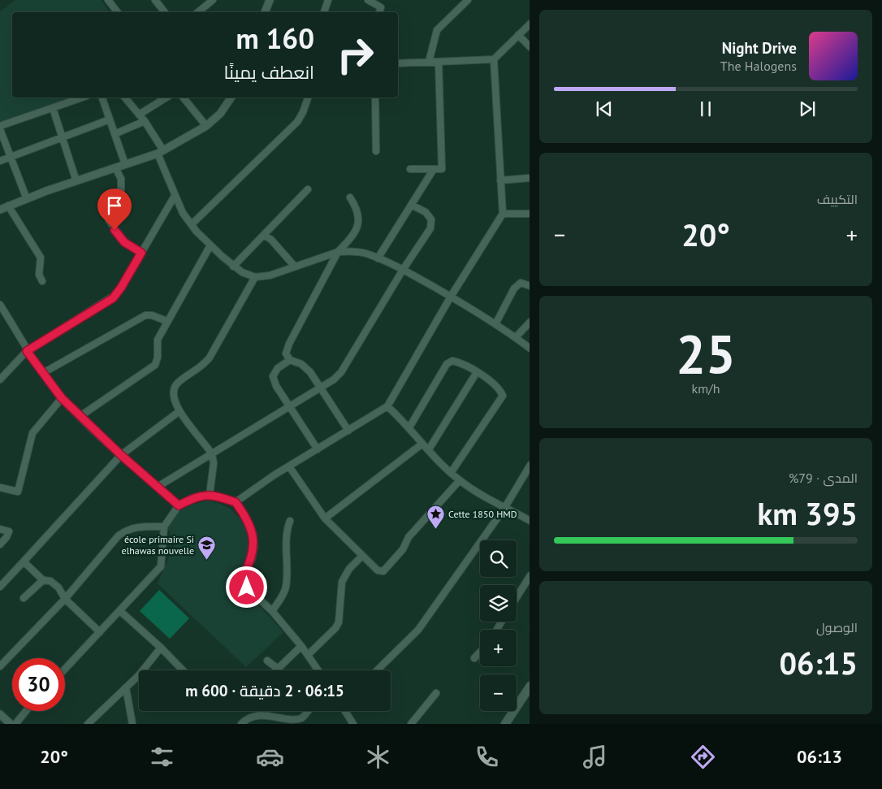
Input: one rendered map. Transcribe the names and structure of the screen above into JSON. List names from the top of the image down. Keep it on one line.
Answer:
{"places":{"place":["Cette 1850 HMD"],"school or university":["école primaire Si elhawas nouvelle"]},"page":{"turn":["160 m","انعطف يمينًا"],"song":["Night Drive","The Halogens"],"tile":["التكييف",["25","km/h"],["المدى · 79%","395 km"],["الوصول","06:15"]],"heat":["−","20°","+"],"map_buttons":["+","−"],"limit":"30","trip":"06:15 · 2 دقيقة · 600 m","tabs":["06:13","20°"]}}
